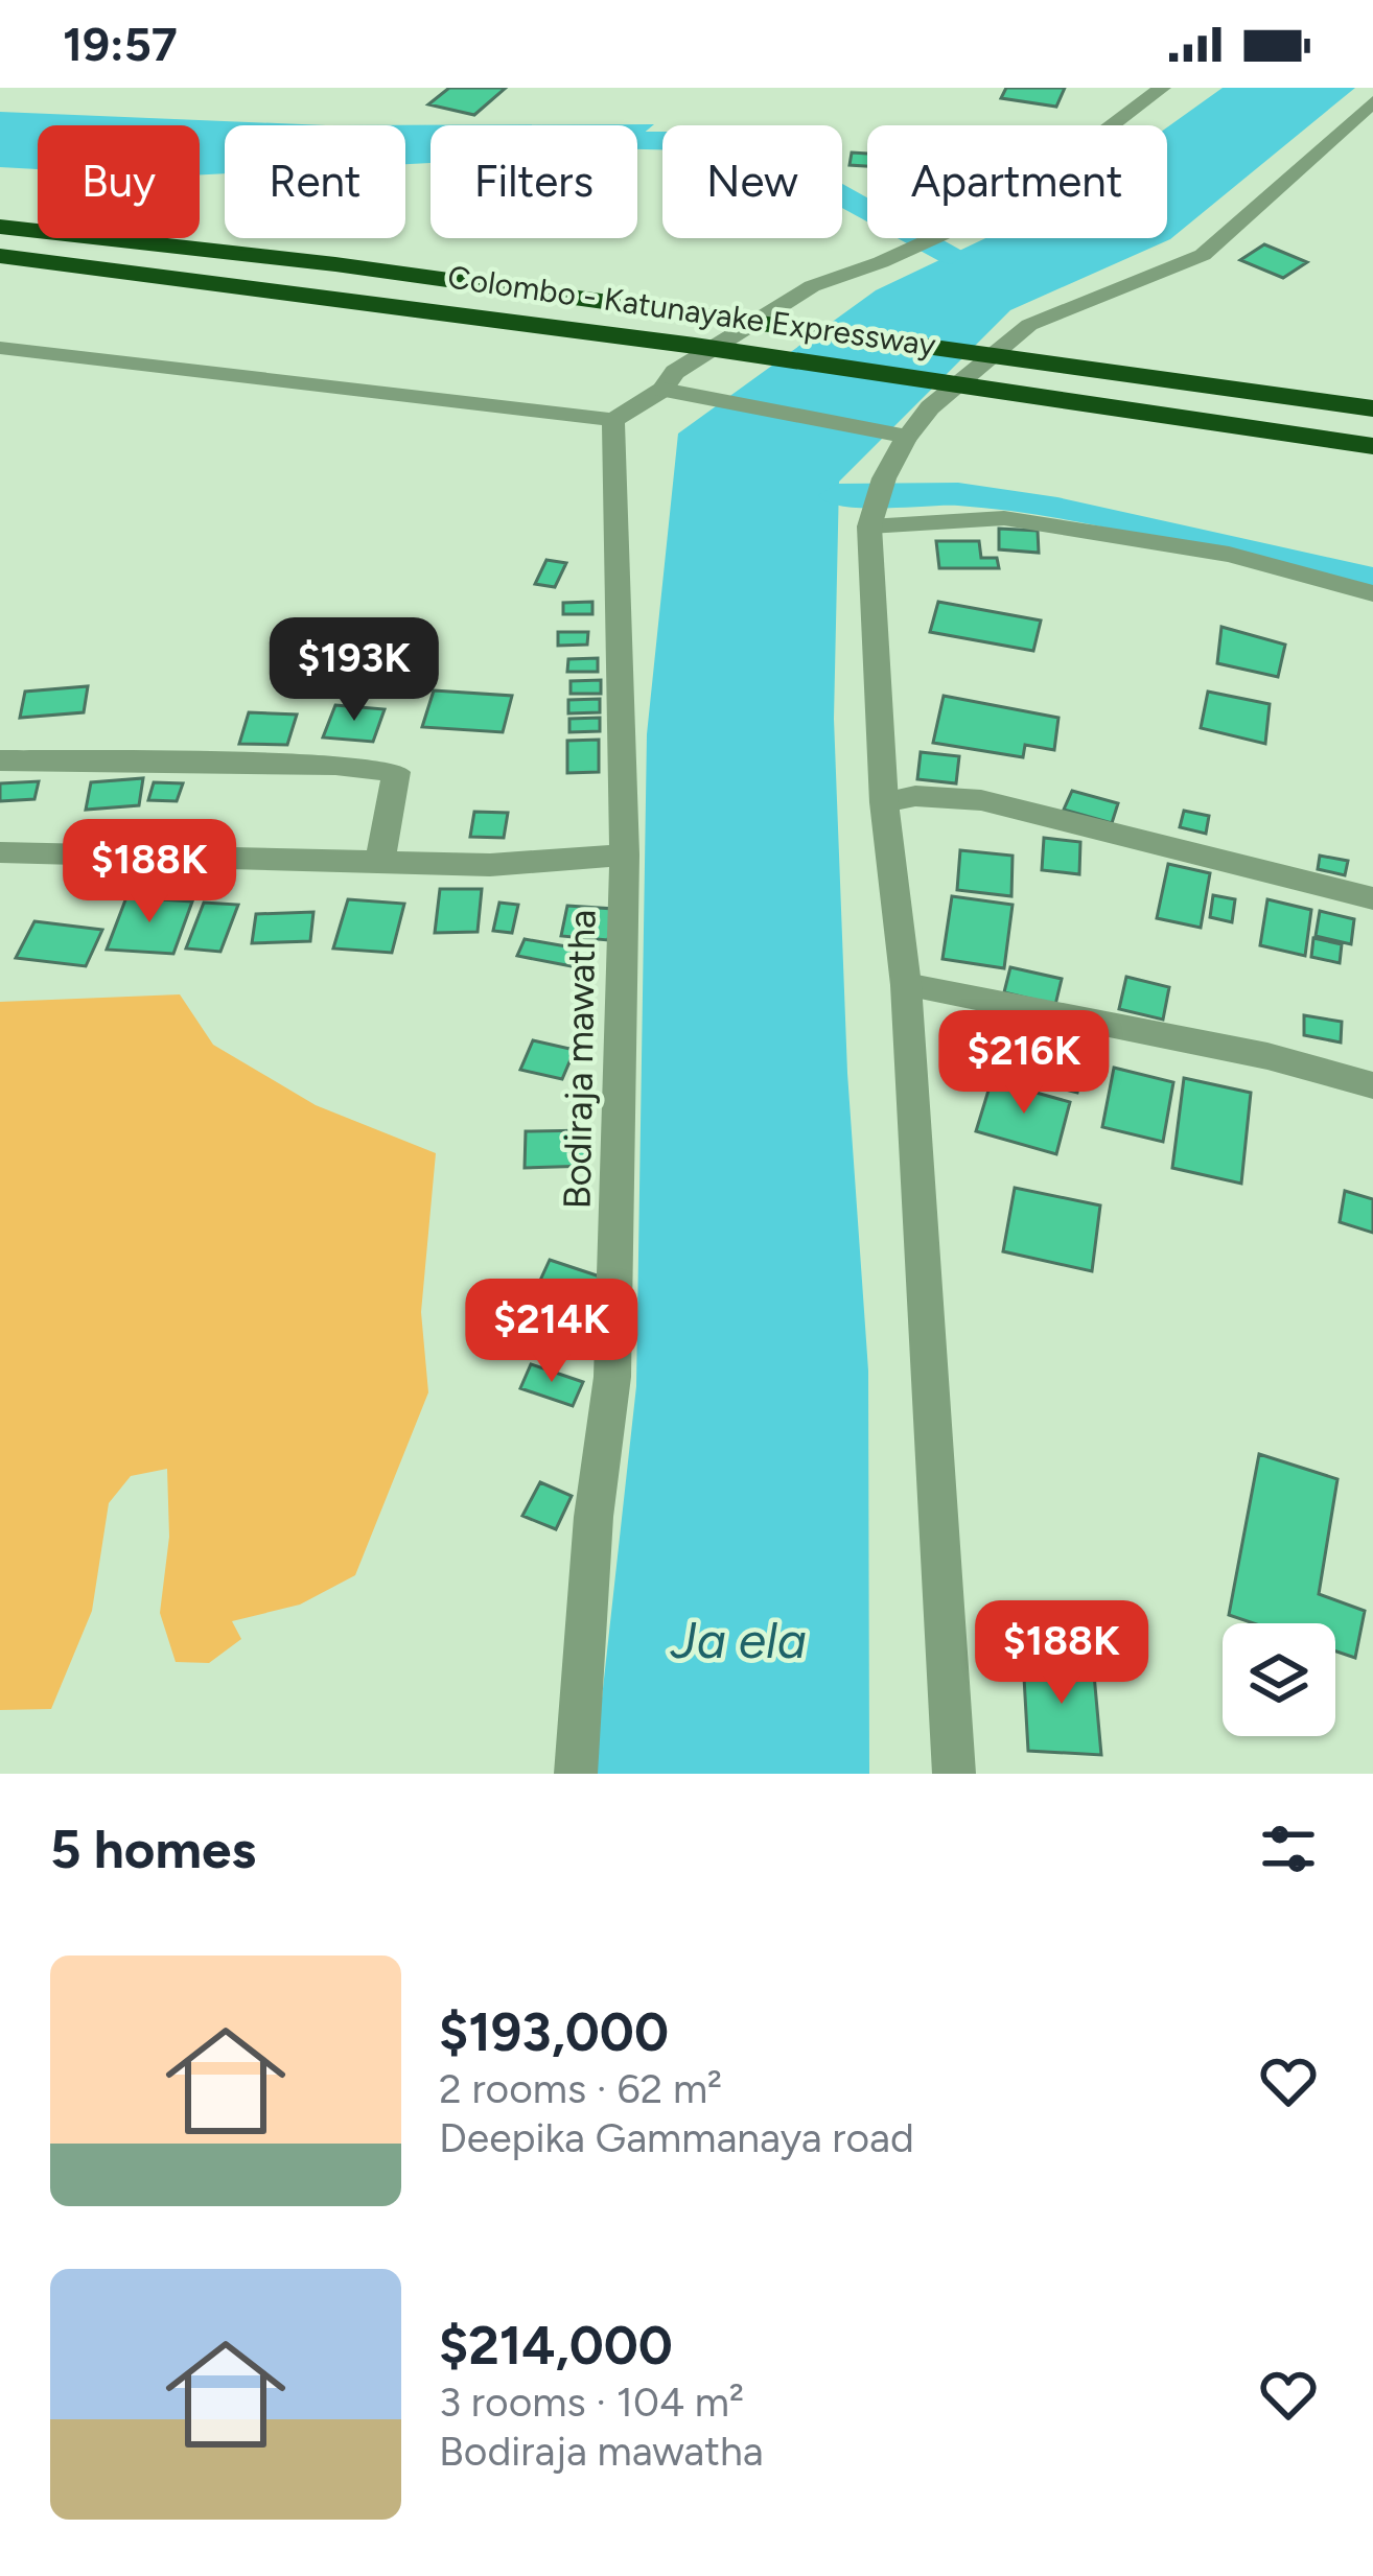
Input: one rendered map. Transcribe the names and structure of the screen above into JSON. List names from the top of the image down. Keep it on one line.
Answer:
{"streets":{"highway":["Colombo - Katunayake Expressway"],"street":["Bodiraja mawatha"]},"water":["Ja ela"],"page":{"status":"19:57","chip":["Buy","Rent","Filters","New","Apartment"],"price":["$193K","$188K","$216K","$214K","$188K"],"heading":"5 homes","list":[{"name":"$193,000","note":"2 rooms · 62 m² · Deepika Gammanaya road"},{"name":"$214,000","note":"3 rooms · 104 m² · Bodiraja mawatha"}]}}
